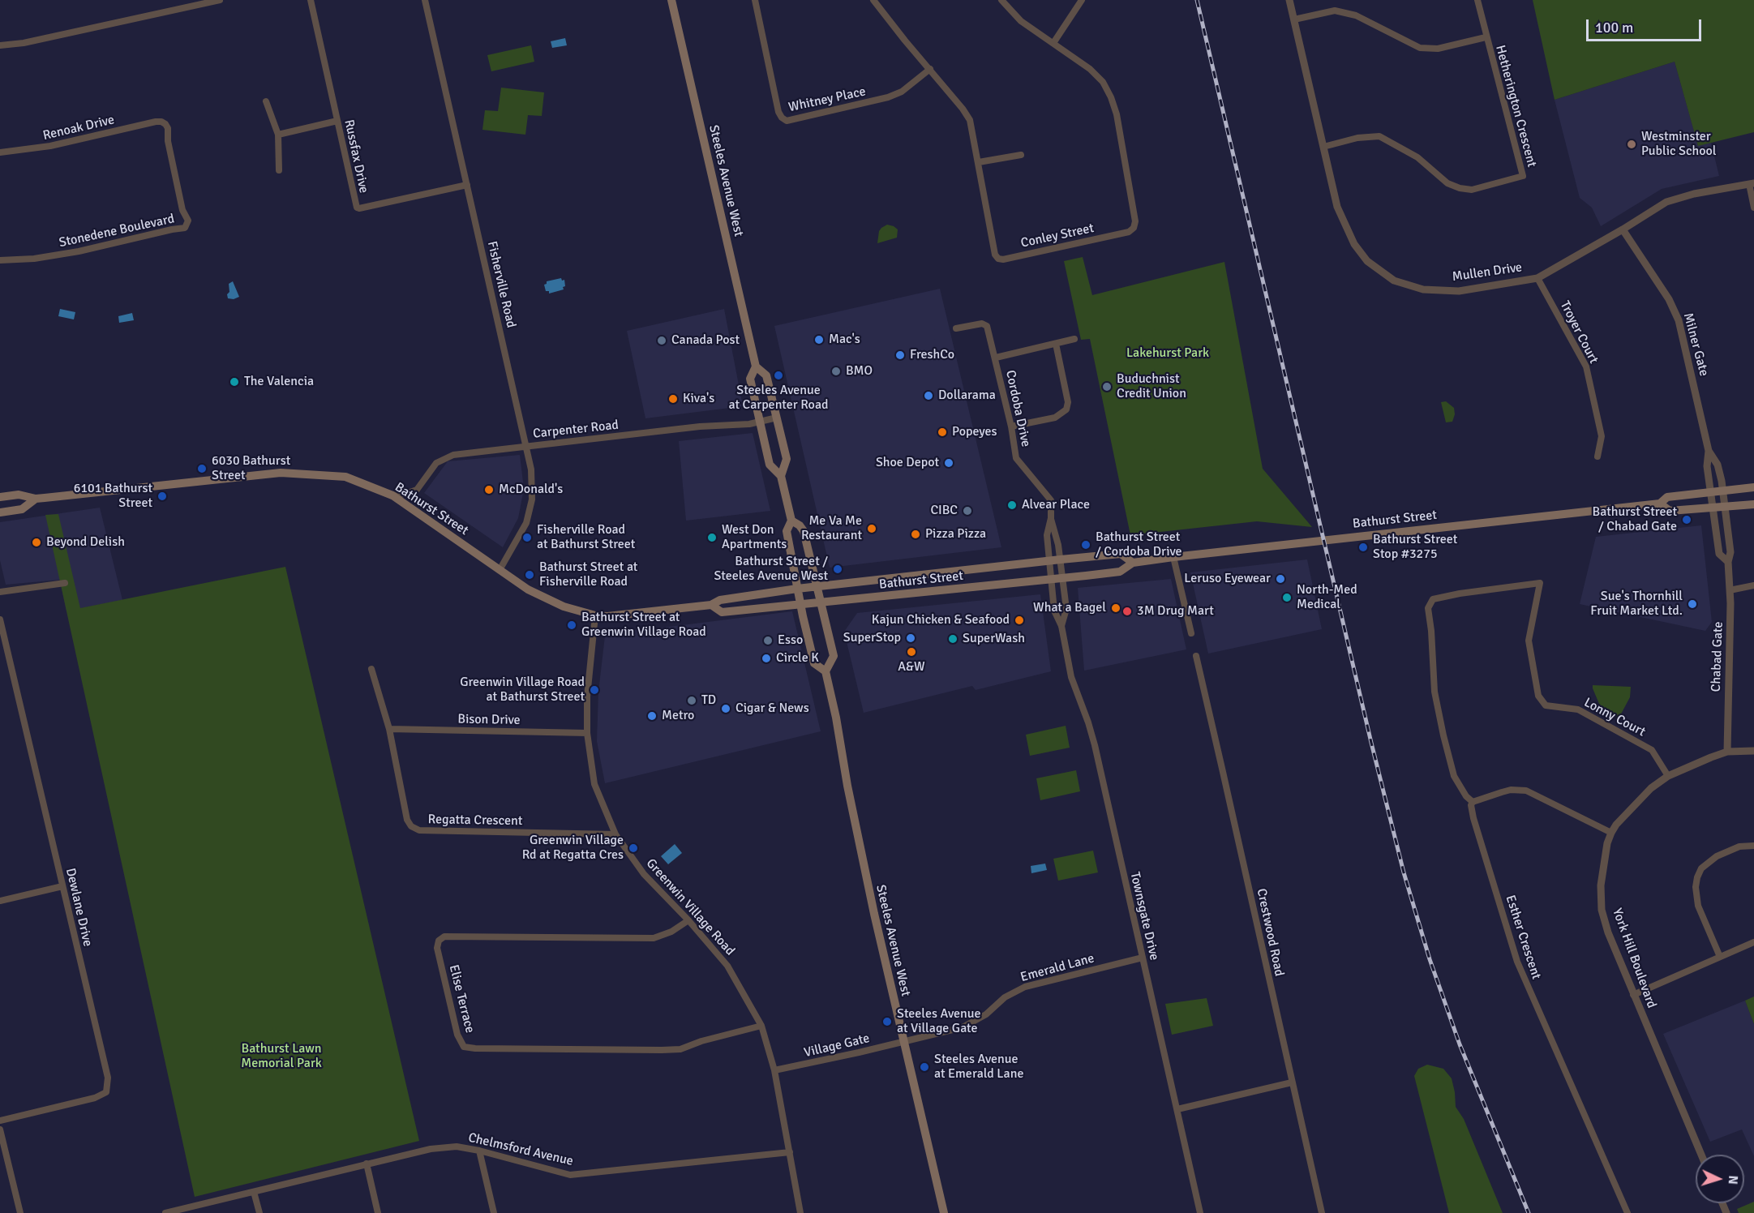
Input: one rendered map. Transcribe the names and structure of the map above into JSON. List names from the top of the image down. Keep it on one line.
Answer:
{"streets":{"main road":["Steeles Avenue West","Bathurst Street"],"street":["Whitney Place","Hetherington Crescent","Renoak Drive","Russfax Drive","Stonedene Boulevard","Conley Street","Mullen Drive","Fisherville Road","Troyer Court","Milner Gate","Cordoba Drive","Carpenter Road","Chabad Gate","Lonny Court","Bison Drive","Regatta Crescent","Dewlane Drive","Greenwin Village Road","Townsgate Drive","Crestwood Road","Esther Crescent","York Hill Boulevard","Emerald Lane","Elise Terrace","Village Gate","Chelmsford Avenue"]},"crossings":[["Whitney Place","Conley Street"],["Hetherington Crescent","Mullen Drive"],["Renoak Drive","Stonedene Boulevard"],["Russfax Drive","Fisherville Road"],["Steeles Avenue West","Carpenter Road"],["Steeles Avenue West","Bathurst Street"],["Steeles Avenue West","Emerald Lane"],["Steeles Avenue West","Village Gate"],["Mullen Drive","Troyer Court"],["Mullen Drive","Milner Gate"],["Fisherville Road","Carpenter Road"],["Fisherville Road","Bathurst Street"],["Milner Gate","Bathurst Street"],["Milner Gate","Chabad Gate"],["Cordoba Drive","Bathurst Street"],["Cordoba Drive","Townsgate Drive"],["Carpenter Road","Bathurst Street"],["Bathurst Street","Chabad Gate"],["Bathurst Street","Greenwin Village Road"],["Bathurst Street","Townsgate Drive"],["Chabad Gate","York Hill Boulevard"],["Lonny Court","Esther Crescent"],["Lonny Court","York Hill Boulevard"],["Bison Drive","Regatta Crescent"],["Bison Drive","Greenwin Village Road"],["Regatta Crescent","Greenwin Village Road"],["Greenwin Village Road","Elise Terrace"],["Greenwin Village Road","Village Gate"],["Greenwin Village Road","Chelmsford Avenue"],["Townsgate Drive","Emerald Lane"],["Emerald Lane","Village Gate"]],"parks":["Lakehurst Park","Bathurst Lawn Memorial Park"],"places":["Westminster Public School","Mac's","Canada Post","FreshCo","BMO","Steeles Avenue at Carpenter Road","The Valencia","Buduchnist Credit Union","Dollarama","Kiva's","Popeyes","Shoe Depot","6030 Bathurst Street","McDonald's","6101 Bathurst Street","Alvear Place","CIBC","Bathurst Street / Chabad Gate","Me Va Me Restaurant","Pizza Pizza","Fisherville Road at Bathurst Street","West Don Apartments","Beyond Delish","Bathurst Street / Cordoba Drive","Bathurst Street Stop #3275","Bathurst Street / Steeles Avenue West","Bathurst Street at Fisherville Road","Leruso Eyewear","North-Med Medical","Sue's Thornhill Fruit Market Ltd.","What a Bagel","3M Drug Mart","Kajun Chicken & Seafood","Bathurst Street at Greenwin Village Road","SuperStop","SuperWash","Esso","A&W","Circle K","Greenwin Village Road at Bathurst Street","TD","Cigar & News","Metro","Greenwin Village Rd at Regatta Cres","Steeles Avenue at Village Gate","Steeles Avenue at Emerald Lane"],"scale_bar":"100 m","north":"right"}
